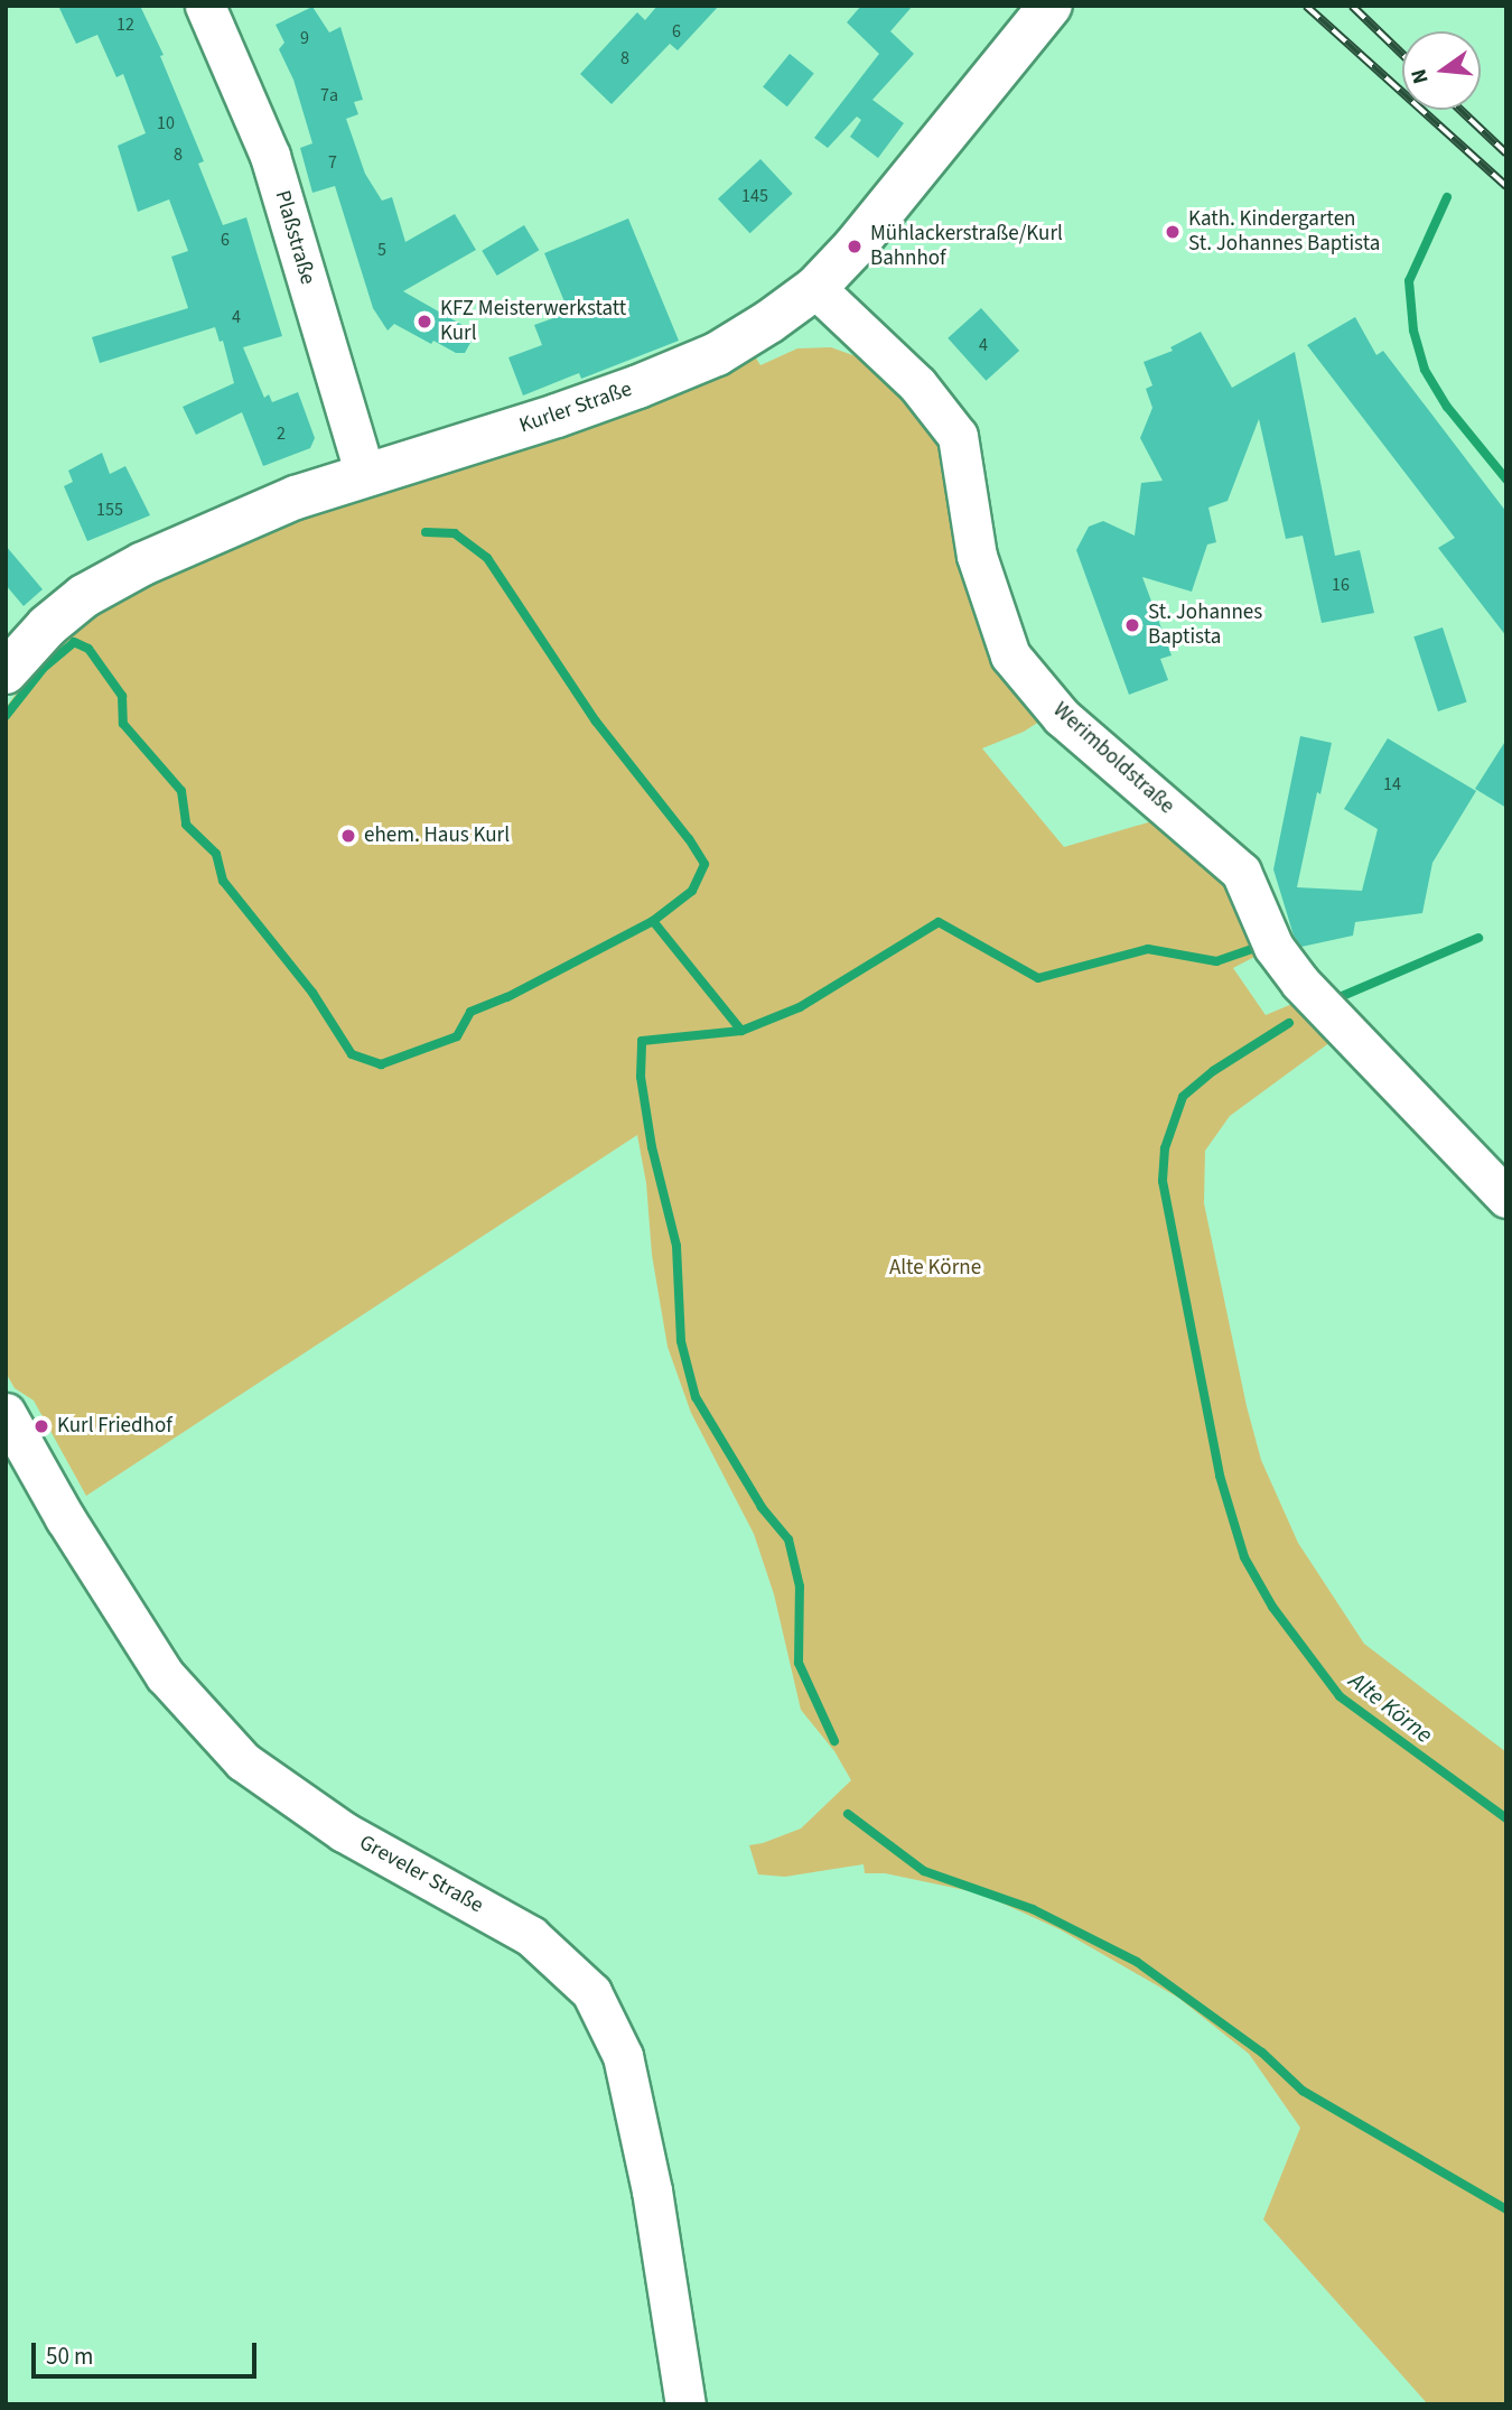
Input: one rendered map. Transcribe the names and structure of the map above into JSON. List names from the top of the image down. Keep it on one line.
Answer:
{"streets":{"main road":["Kurler Straße"],"street":["Plaßstraße","Werimboldstraße","Greveler Straße"]},"crossings":[["Plaßstraße","Kurler Straße"],["Kurler Straße","Werimboldstraße"]],"water":["Alte Körne"],"parks":["Alte Körne"],"places":["Kath. Kindergarten St. Johannes Baptista","Mühlackerstraße/Kurl Bahnhof","KFZ Meisterwerkstatt Kurl","St. Johannes Baptista","ehem. Haus Kurl","Kurl Friedhof"],"house_numbers":["12","6","9","8","7a","10","8","7","145","6","5","4","4","2","155","16","14"],"scale_bar":"50 m","north":"left"}
